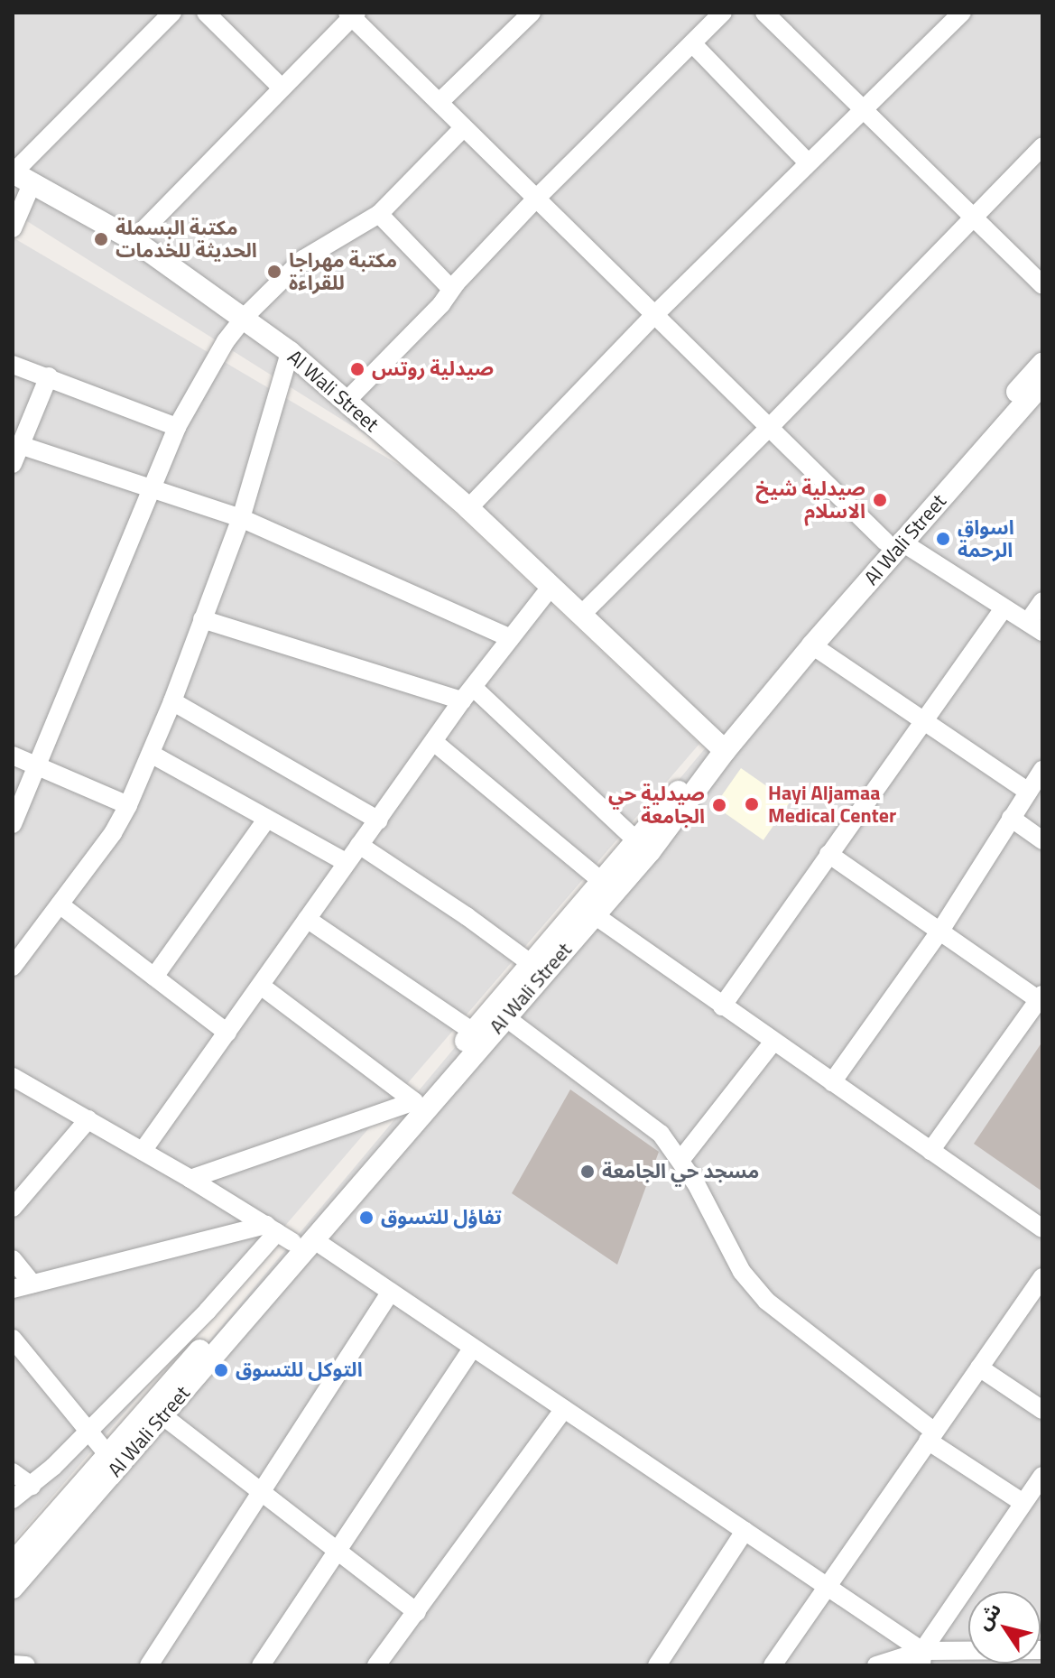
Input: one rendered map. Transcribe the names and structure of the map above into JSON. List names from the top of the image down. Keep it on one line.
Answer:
{"streets":{"street":["Al Wali Street"]},"places":["مكتبة البسملة الحديثة للخدمات","مكتبة مهراجا للقراءة","صيدلية روتس","صيدلية شيخ الاسلام","اسواق الرحمة","Hayi Aljamaa Medical Center","صيدلية حي الجامعة","مسجد حي الجامعة","تفاؤل للتسوق","التوكل للتسوق"],"north":"top left"}
